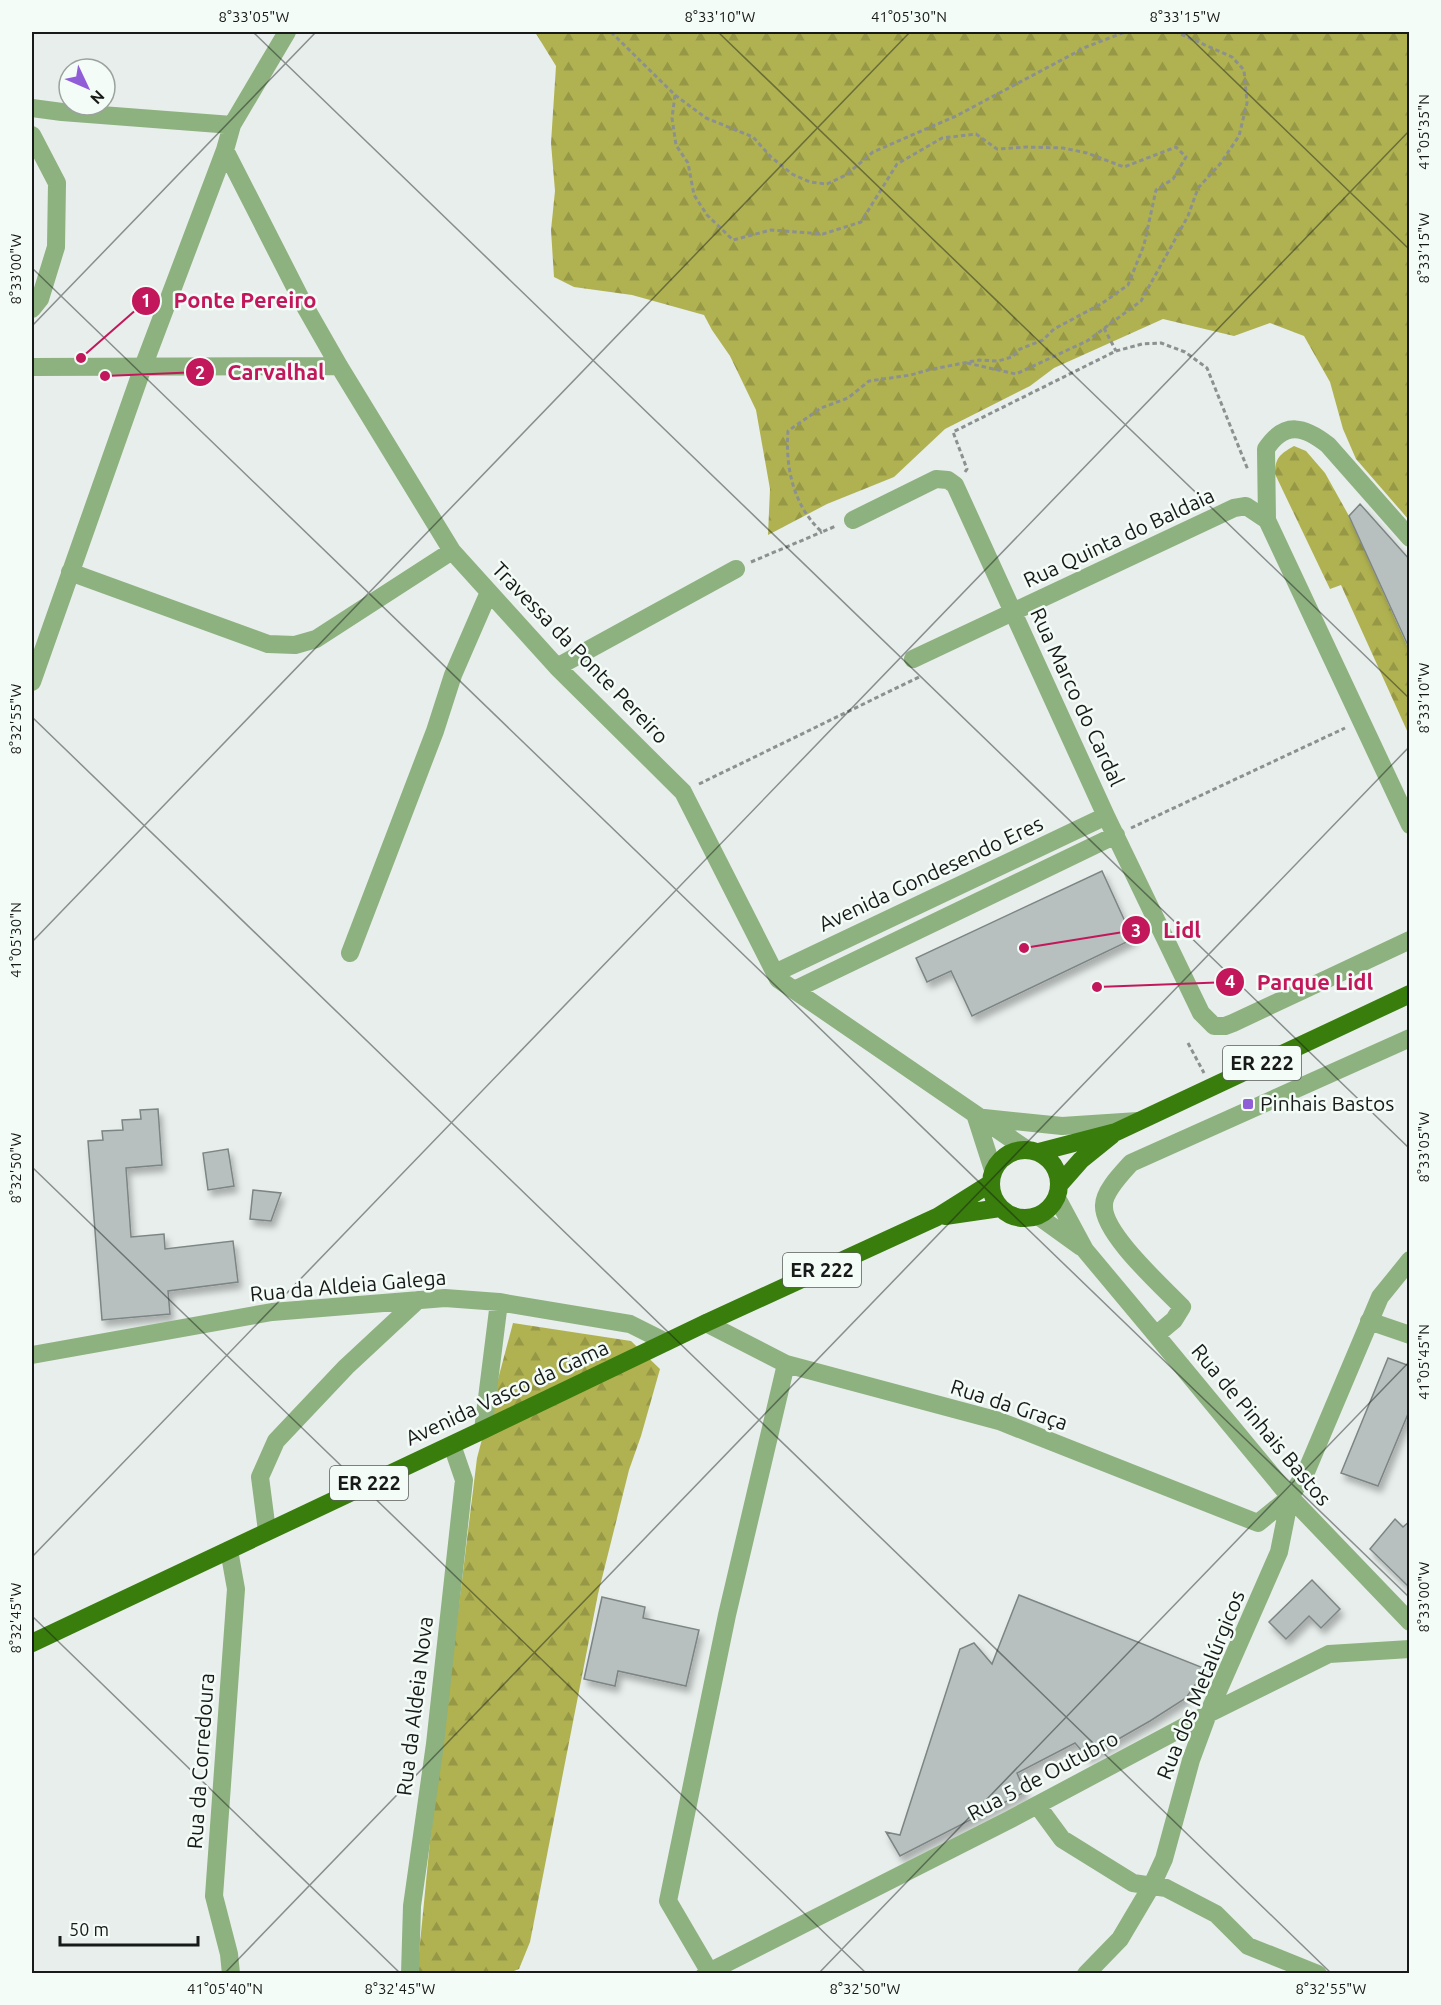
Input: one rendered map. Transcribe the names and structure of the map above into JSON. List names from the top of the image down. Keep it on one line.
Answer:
{"streets":{"main road":["ER 222","Avenida Vasco da Gama"],"street":["Rua Quinta do Baldaia","Travessa da Ponte Pereiro","Rua Marco do Cardal","Avenida Gondesendo Eres","Rua da Aldeia Galega","Rua da Graça","Rua de Pinhais Bastos","Rua dos Metalúrgicos","Rua da Aldeia Nova","Rua da Corredoura","Rua 5 de Outubro"]},"crossings":[["Rua Quinta do Baldaia","Rua Marco do Cardal"],["Travessa da Ponte Pereiro","Avenida Gondesendo Eres"],["Travessa da Ponte Pereiro","Avenida Vasco da Gama"],["Travessa da Ponte Pereiro","Rua de Pinhais Bastos"],["Rua Marco do Cardal","Avenida Gondesendo Eres"],["Rua da Aldeia Galega","Avenida Vasco da Gama"],["Avenida Vasco da Gama","Rua da Graça"],["Avenida Vasco da Gama","Rua de Pinhais Bastos"],["Avenida Vasco da Gama","Rua da Aldeia Nova"],["Avenida Vasco da Gama","Rua da Corredoura"],["Rua da Graça","Rua de Pinhais Bastos"],["Rua da Graça","Rua dos Metalúrgicos"],["Rua de Pinhais Bastos","Rua dos Metalúrgicos"],["Rua dos Metalúrgicos","Rua 5 de Outubro"]],"places":{"other":["Ponte Pereiro","Carvalhal","Lidl","Parque Lidl"],"transit":["Pinhais Bastos"]},"scale_bar":"50 m","north":"bottom right","coordinates":["8°33'05\"W","8°33'10\"W","41°05'30\"N","8°33'15\"W","41°05'35\"N","8°33'00\"W","8°32'55\"W","8°32'50\"W","41°05'45\"N","8°32'45\"W","41°05'40\"N"]}
